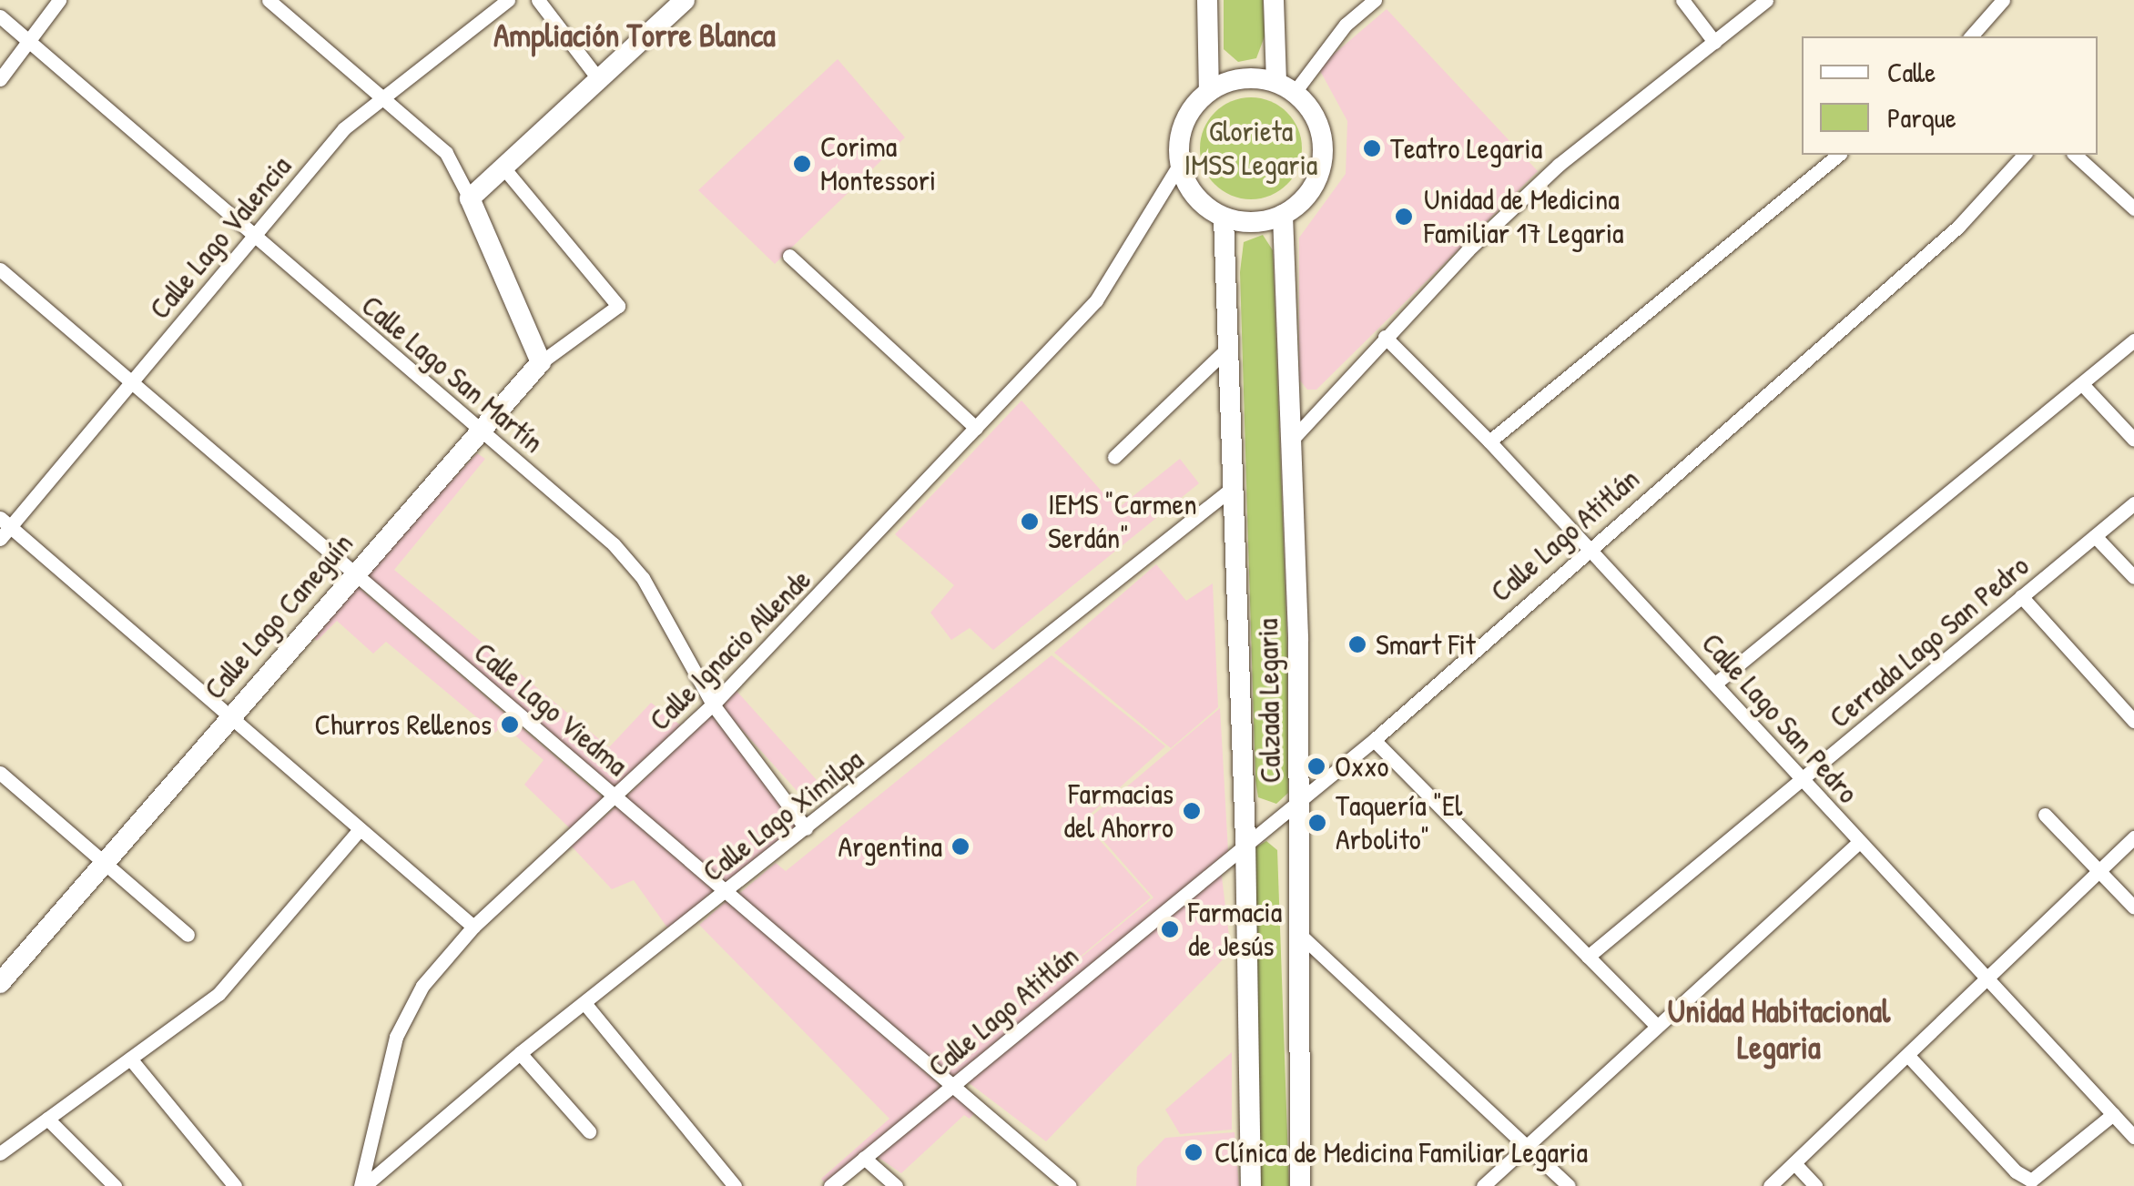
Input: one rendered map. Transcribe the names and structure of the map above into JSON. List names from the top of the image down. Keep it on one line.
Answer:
{"streets":{"main road":["Calle Lago Caneguín","Calzada Legaria"],"street":["Calle Lago Valencia","Calle Lago San Martín","Calle Lago Atitlán","Cerrada Lago San Pedro","Calle Ignacio Allende","Calle Lago Viedma","Calle Lago San Pedro","Calle Lago Ximilpa"]},"crossings":[["Calle Lago Valencia","Calle Lago San Martín"],["Calle Lago Valencia","Calle Lago Viedma"],["Calle Lago San Martín","Calle Lago Caneguín"],["Calle Lago San Martín","Calle Ignacio Allende"],["Calle Lago San Martín","Calle Lago Ximilpa"],["Calle Lago Atitlán","Calzada Legaria"],["Calle Lago Atitlán","Calle Lago Viedma"],["Calle Lago Atitlán","Calle Lago San Pedro"],["Calle Lago Caneguín","Calle Lago Viedma"],["Cerrada Lago San Pedro","Calle Lago San Pedro"],["Calle Ignacio Allende","Calzada Legaria"],["Calle Ignacio Allende","Calle Lago Viedma"],["Calle Ignacio Allende","Calle Lago Ximilpa"],["Calzada Legaria","Calle Lago Ximilpa"],["Calle Lago Viedma","Calle Lago Ximilpa"]],"districts":["Ampliación Torre Blanca","Unidad Habitacional Legaria"],"parks":["Glorieta IMSS Legaria"],"places":["Teatro Legaria","Corima Montessori","Unidad de Medicina Familiar 17 Legaria","IEMS \"Carmen Serdán\"","Smart Fit","Churros Rellenos","Oxxo","Farmacias del Ahorro","Taquería \"El Arbolito\"","Argentina","Farmacia de Jesús","Clínica de Medicina Familiar Legaria"],"legend":["Calle","Parque"]}
